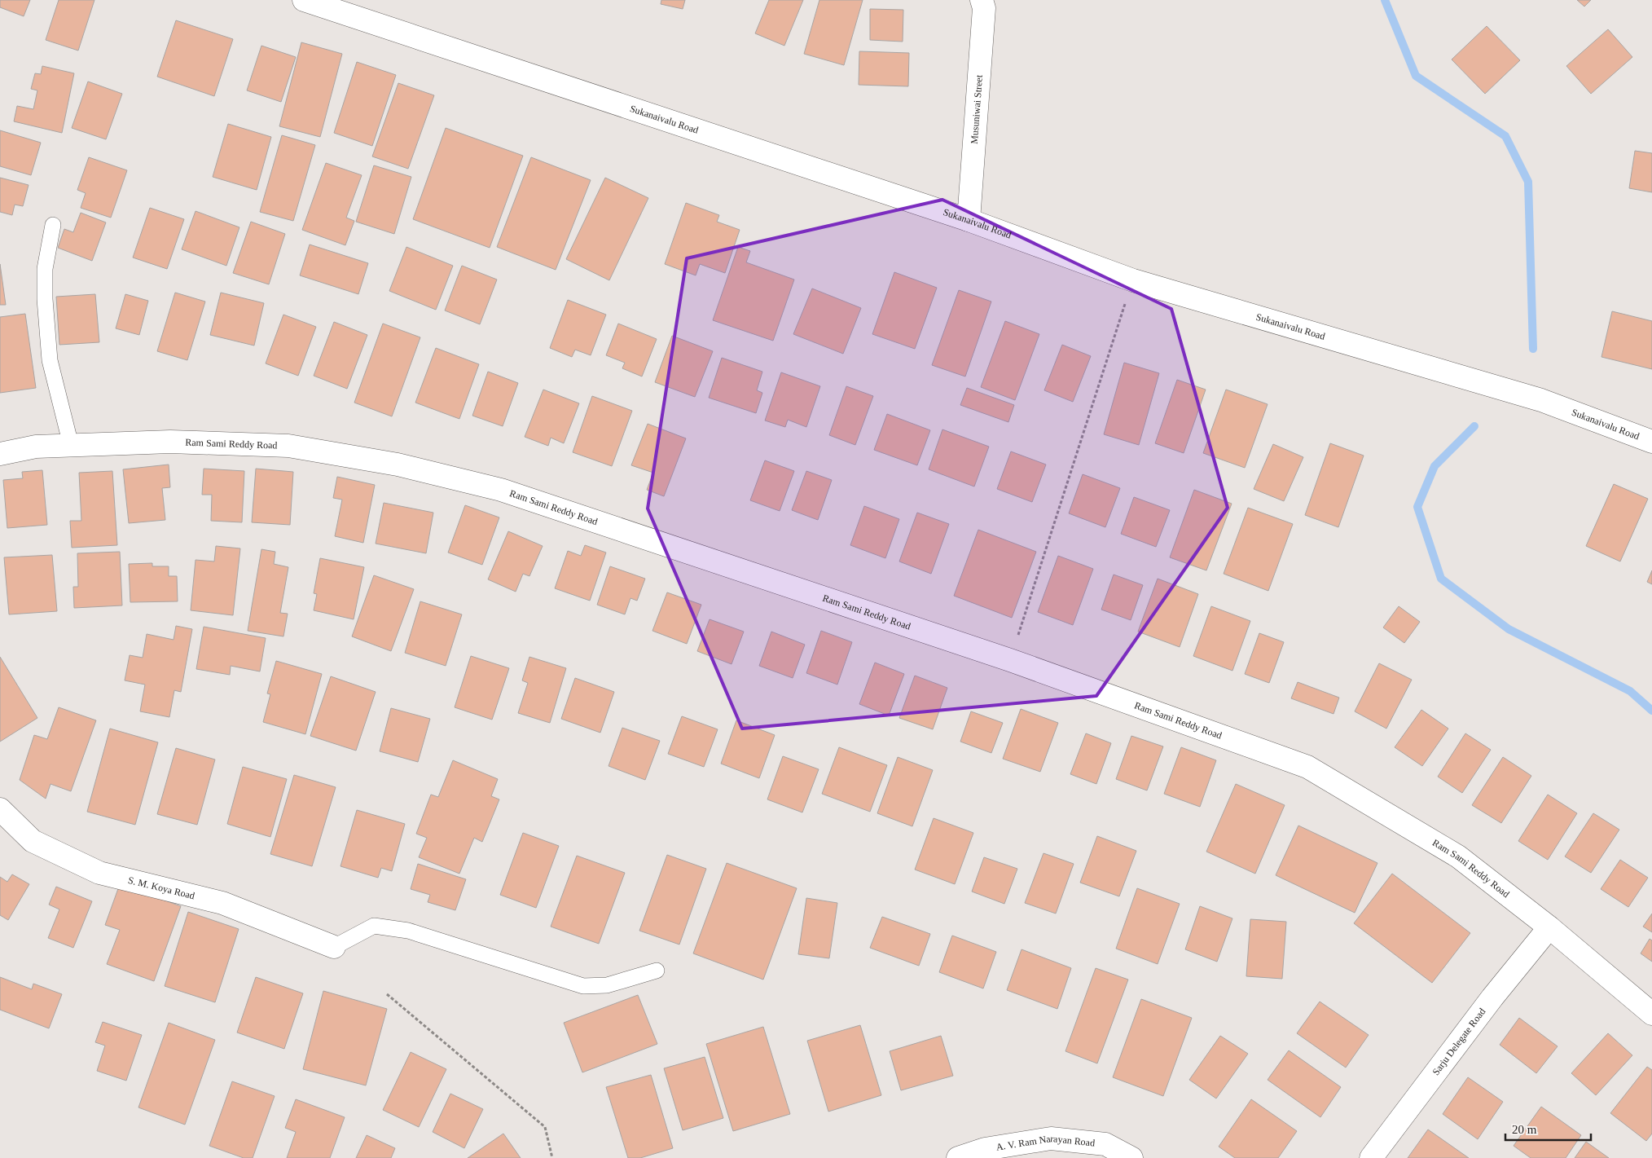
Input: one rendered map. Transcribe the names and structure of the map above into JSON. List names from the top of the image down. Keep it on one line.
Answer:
{"streets":{"street":["Musuniwai Street","Sukanaivalu Road","Ram Sami Reddy Road","S. M. Koya Road","Sarju Delegate Road","A. V. Ram Narayan Road"]},"crossings":[["Musuniwai Street","Sukanaivalu Road"],["Ram Sami Reddy Road","Sarju Delegate Road"]],"scale_bar":"20 m"}
